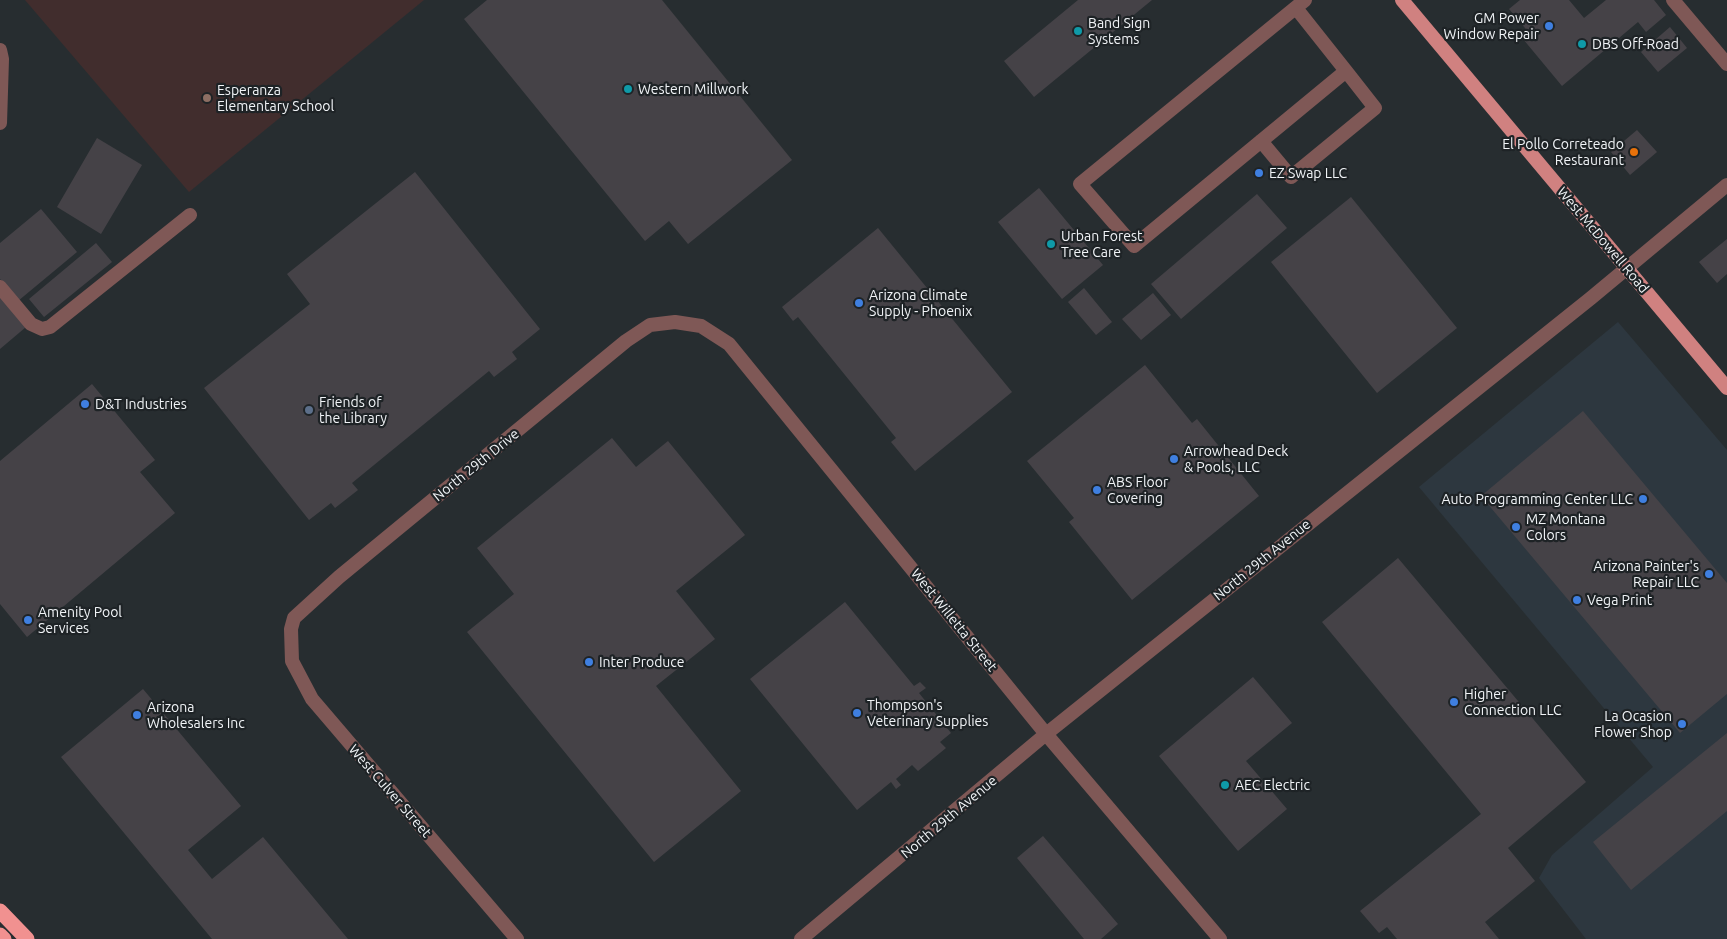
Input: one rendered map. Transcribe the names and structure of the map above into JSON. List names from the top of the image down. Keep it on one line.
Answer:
{"streets":{"main road":["West McDowell Road"],"street":["North 29th Drive","North 29th Avenue","West Willetta Street","West Culver Street"]},"crossings":[["West McDowell Road","North 29th Avenue"],["North 29th Drive","West Willetta Street"],["North 29th Drive","West Culver Street"],["North 29th Avenue","West Willetta Street"]],"places":["GM Power Window Repair","Band Sign Systems","DBS Off-Road","Western Millwork","Esperanza Elementary School","El Pollo Correteado Restaurant","EZ Swap LLC","Urban Forest Tree Care","Arizona Climate Supply - Phoenix","D&T Industries","Friends of the Library","Arrowhead Deck & Pools, LLC","ABS Floor Covering","Auto Programming Center LLC","MZ Montana Colors","Arizona Painter's Repair LLC","Vega Print","Amenity Pool Services","Inter Produce","Higher Connection LLC","Thompson's Veterinary Supplies","Arizona Wholesalers Inc","La Ocasion Flower Shop","AEC Electric"]}
